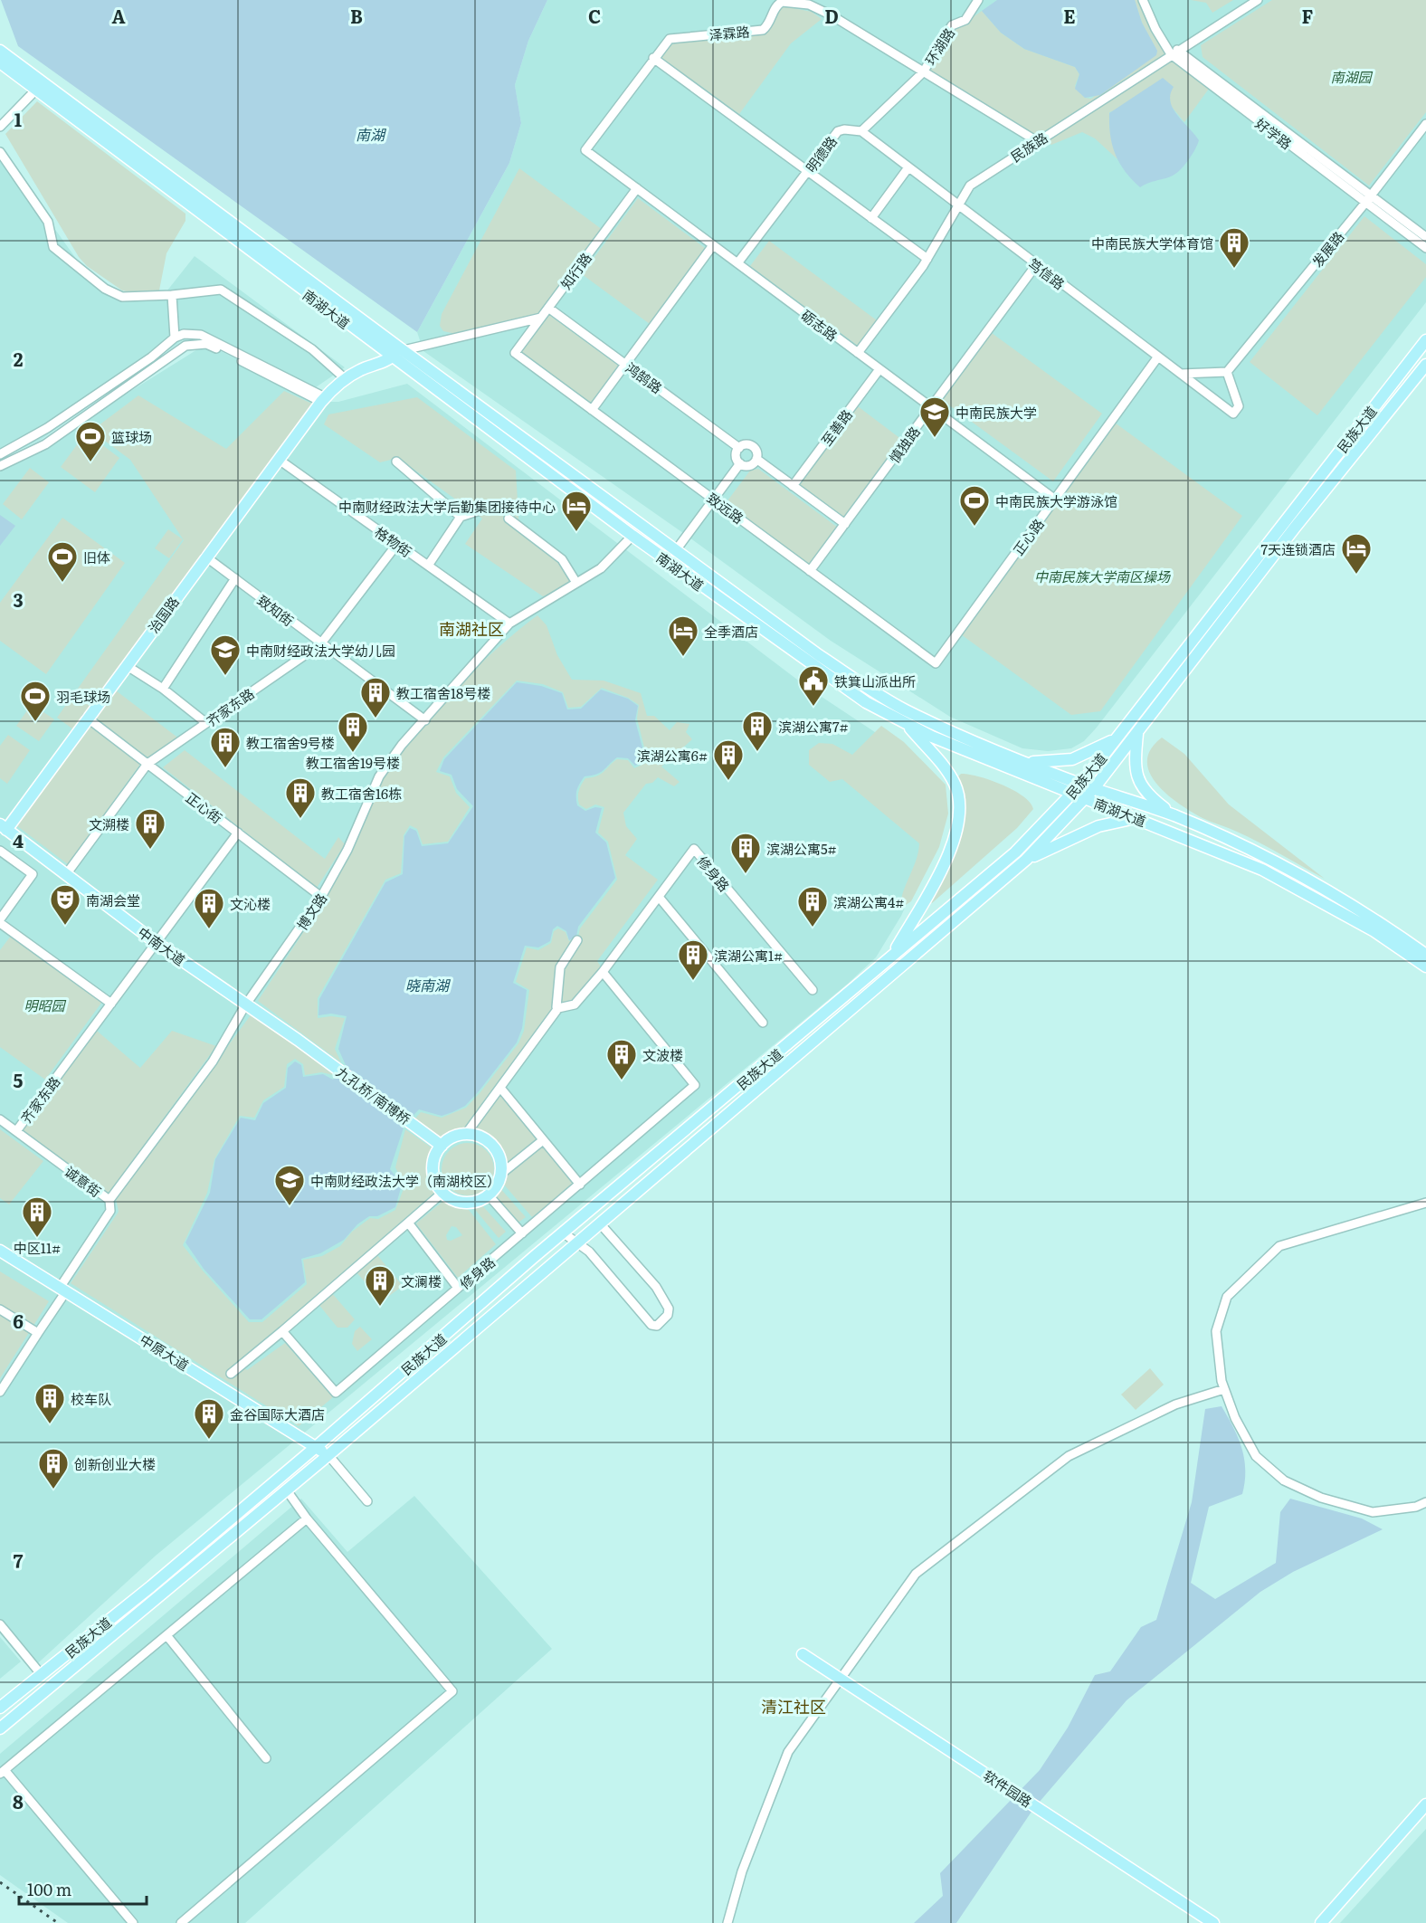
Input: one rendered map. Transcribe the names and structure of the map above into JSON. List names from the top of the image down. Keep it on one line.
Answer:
{"streets":{"main road":["南湖大道","民族大道","治国路","中南大道","九孔桥/南博桥","中原大道","软件园路"],"street":["泽霖路","环湖路","好学路","民族路","明德路","发展路","知行路","笃信路","砺志路","鸿鹄路","至善路","慎独路","致远路","正心路","格物街","致知街","齐家东路","正心街","修身路","博文路","诚意街"]},"crossings":[["泽霖路","环湖路"],["泽霖路","民族路"],["泽霖路","砺志路"],["好学路","民族路"],["好学路","发展路"],["民族路","笃信路"],["民族路","砺志路"],["明德路","笃信路"],["明德路","砺志路"],["发展路","笃信路"],["知行路","砺志路"],["知行路","鸿鹄路"],["知行路","致远路"],["笃信路","慎独路"],["笃信路","正心路"],["南湖大道","民族大道"],["南湖大道","治国路"],["南湖大道","博文路"],["砺志路","至善路"],["砺志路","慎独路"],["砺志路","正心路"],["民族大道","中原大道"],["慎独路","致远路"],["致远路","正心路"],["格物街","治国路"],["格物街","齐家东路"],["格物街","博文路"],["致知街","治国路"],["致知街","齐家东路"],["致知街","博文路"],["治国路","正心街"],["治国路","中南大道"],["齐家东路","正心街"],["齐家东路","中南大道"],["齐家东路","诚意街"],["正心街","博文路"],["修身路","九孔桥/南博桥"],["博文路","中南大道"],["博文路","诚意街"],["中南大道","九孔桥/南博桥"],["诚意街","中原大道"]],"districts":["南湖社区","清江社区"],"water":["南湖","晓南湖"],"parks":["南湖园","中南民族大学南区操场","明昭园"],"places":{"building":["中南民族大学体育馆","教工宿舍18号楼","滨湖公寓7#","教工宿舍19号楼","教工宿舍9号楼","滨湖公寓6#","教工宿舍16栋","文溯楼","滨湖公寓5#","滨湖公寓4#","文沁楼","滨湖公寓1#","文波楼","中区11#","文澜楼","校车队","金谷国际大酒店","创新创业大楼"],"school or university":["中南民族大学","中南财经政法大学幼儿园","中南财经政法大学（南湖校区）"],"sports":["篮球场","中南民族大学游泳馆","旧体","羽毛球场"],"hotel":["中南财经政法大学后勤集团接待中心","7天连锁酒店","全季酒店"],"public building":["铁箕山派出所"],"theatre":["南湖会堂"]},"scale_bar":"100 m","grid":{"columns":["A","B","C","D","E","F"],"rows":["1","2","3","4","5","6","7","8"]}}
